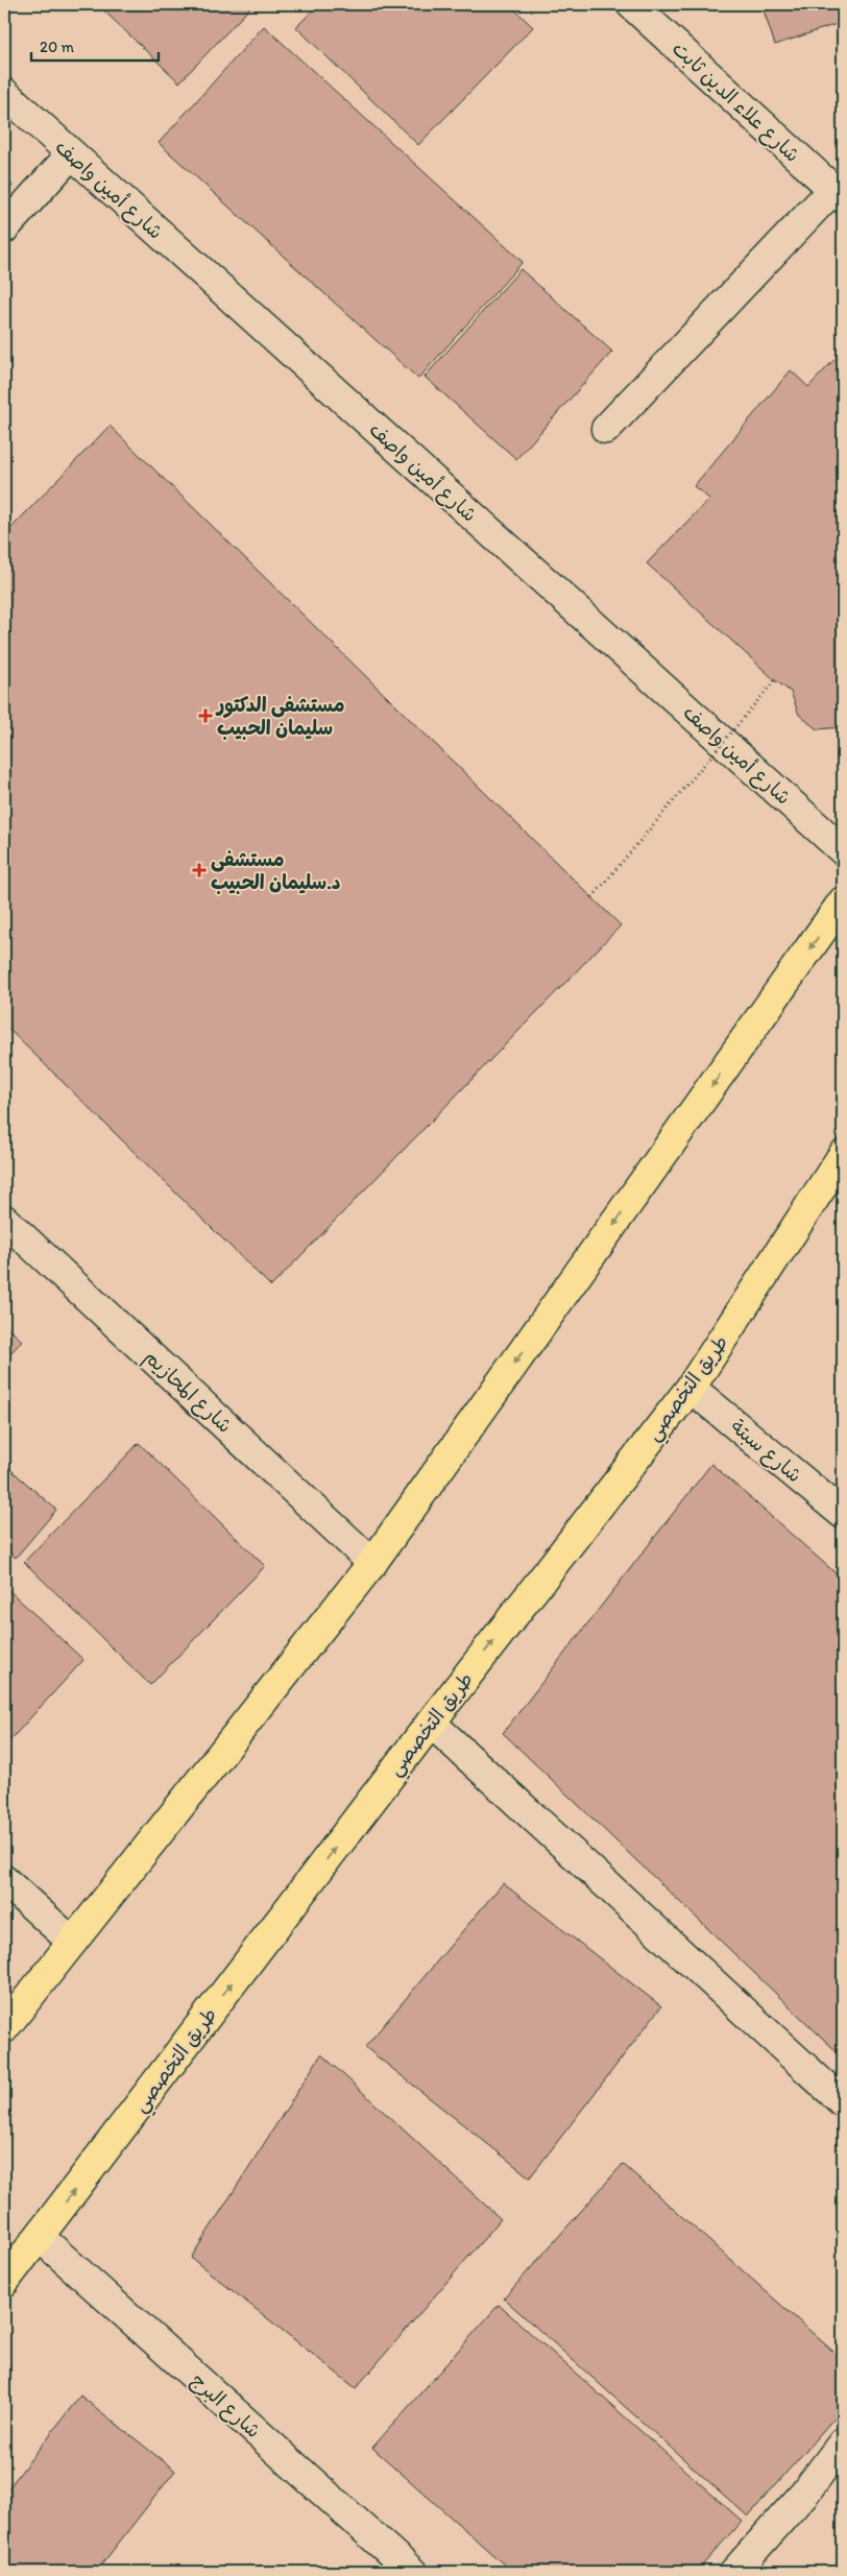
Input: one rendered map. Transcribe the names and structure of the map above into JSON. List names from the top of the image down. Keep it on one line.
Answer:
{"streets":{"main road":["طريق التخصصي"],"street":["شارع علاء الدين ثابت","شارع أمين واصف","شارع المحازيم","شارع سبتة","شارع البرج"]},"crossings":[["طريق التخصصي","شارع سبتة"],["طريق التخصصي","شارع البرج"]],"places":{"health":["مستشفى الدكتور سليمان الحبيب","مستشفى د.سليمان الحبيب"]},"scale_bar":"20 m"}
